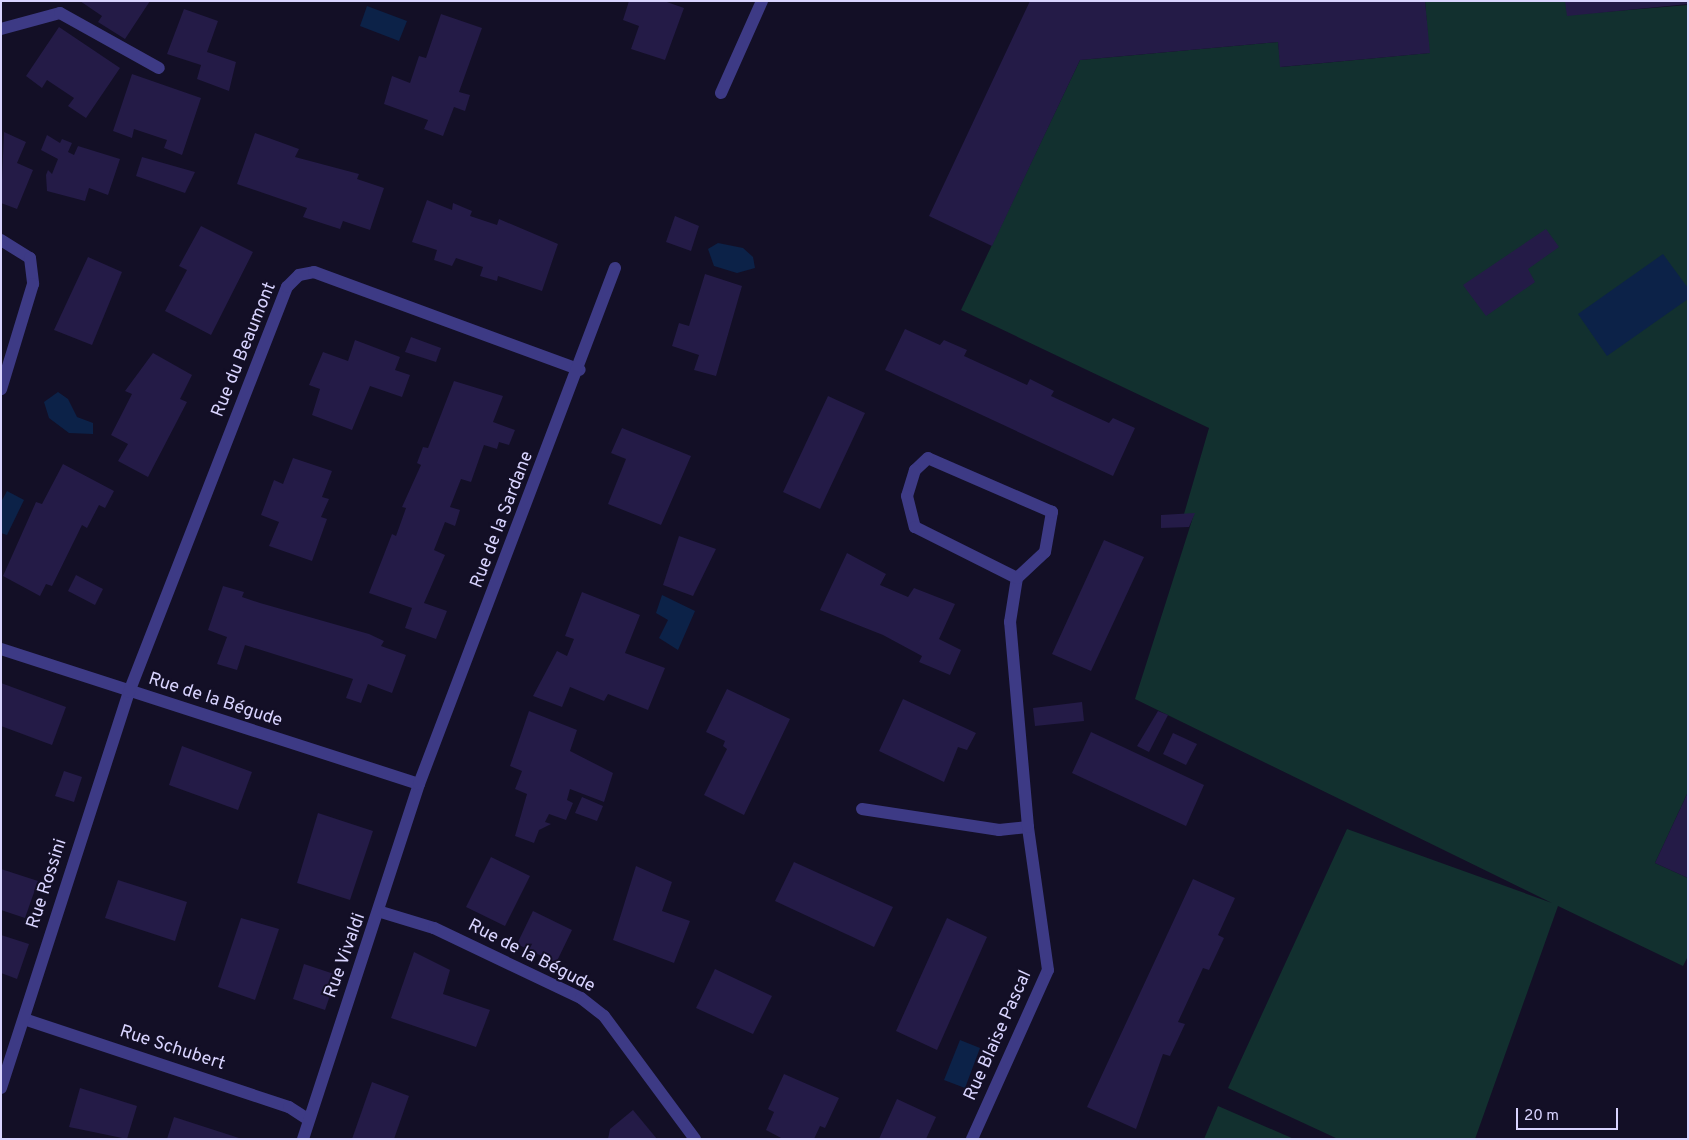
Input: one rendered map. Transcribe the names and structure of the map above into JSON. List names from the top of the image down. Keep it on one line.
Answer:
{"streets":{"street":["Rue du Beaumont","Rue de la Sardane","Rue de la Bégude","Rue Rossini","Rue Vivaldi","Rue Blaise Pascal","Rue Schubert"]},"crossings":[["Rue du Beaumont","Rue de la Sardane"],["Rue du Beaumont","Rue de la Bégude"],["Rue du Beaumont","Rue Rossini"],["Rue de la Sardane","Rue de la Bégude"],["Rue de la Sardane","Rue Vivaldi"],["Rue de la Bégude","Rue Rossini"],["Rue de la Bégude","Rue Vivaldi"],["Rue Rossini","Rue Schubert"],["Rue Vivaldi","Rue Schubert"]],"scale_bar":"20 m"}
